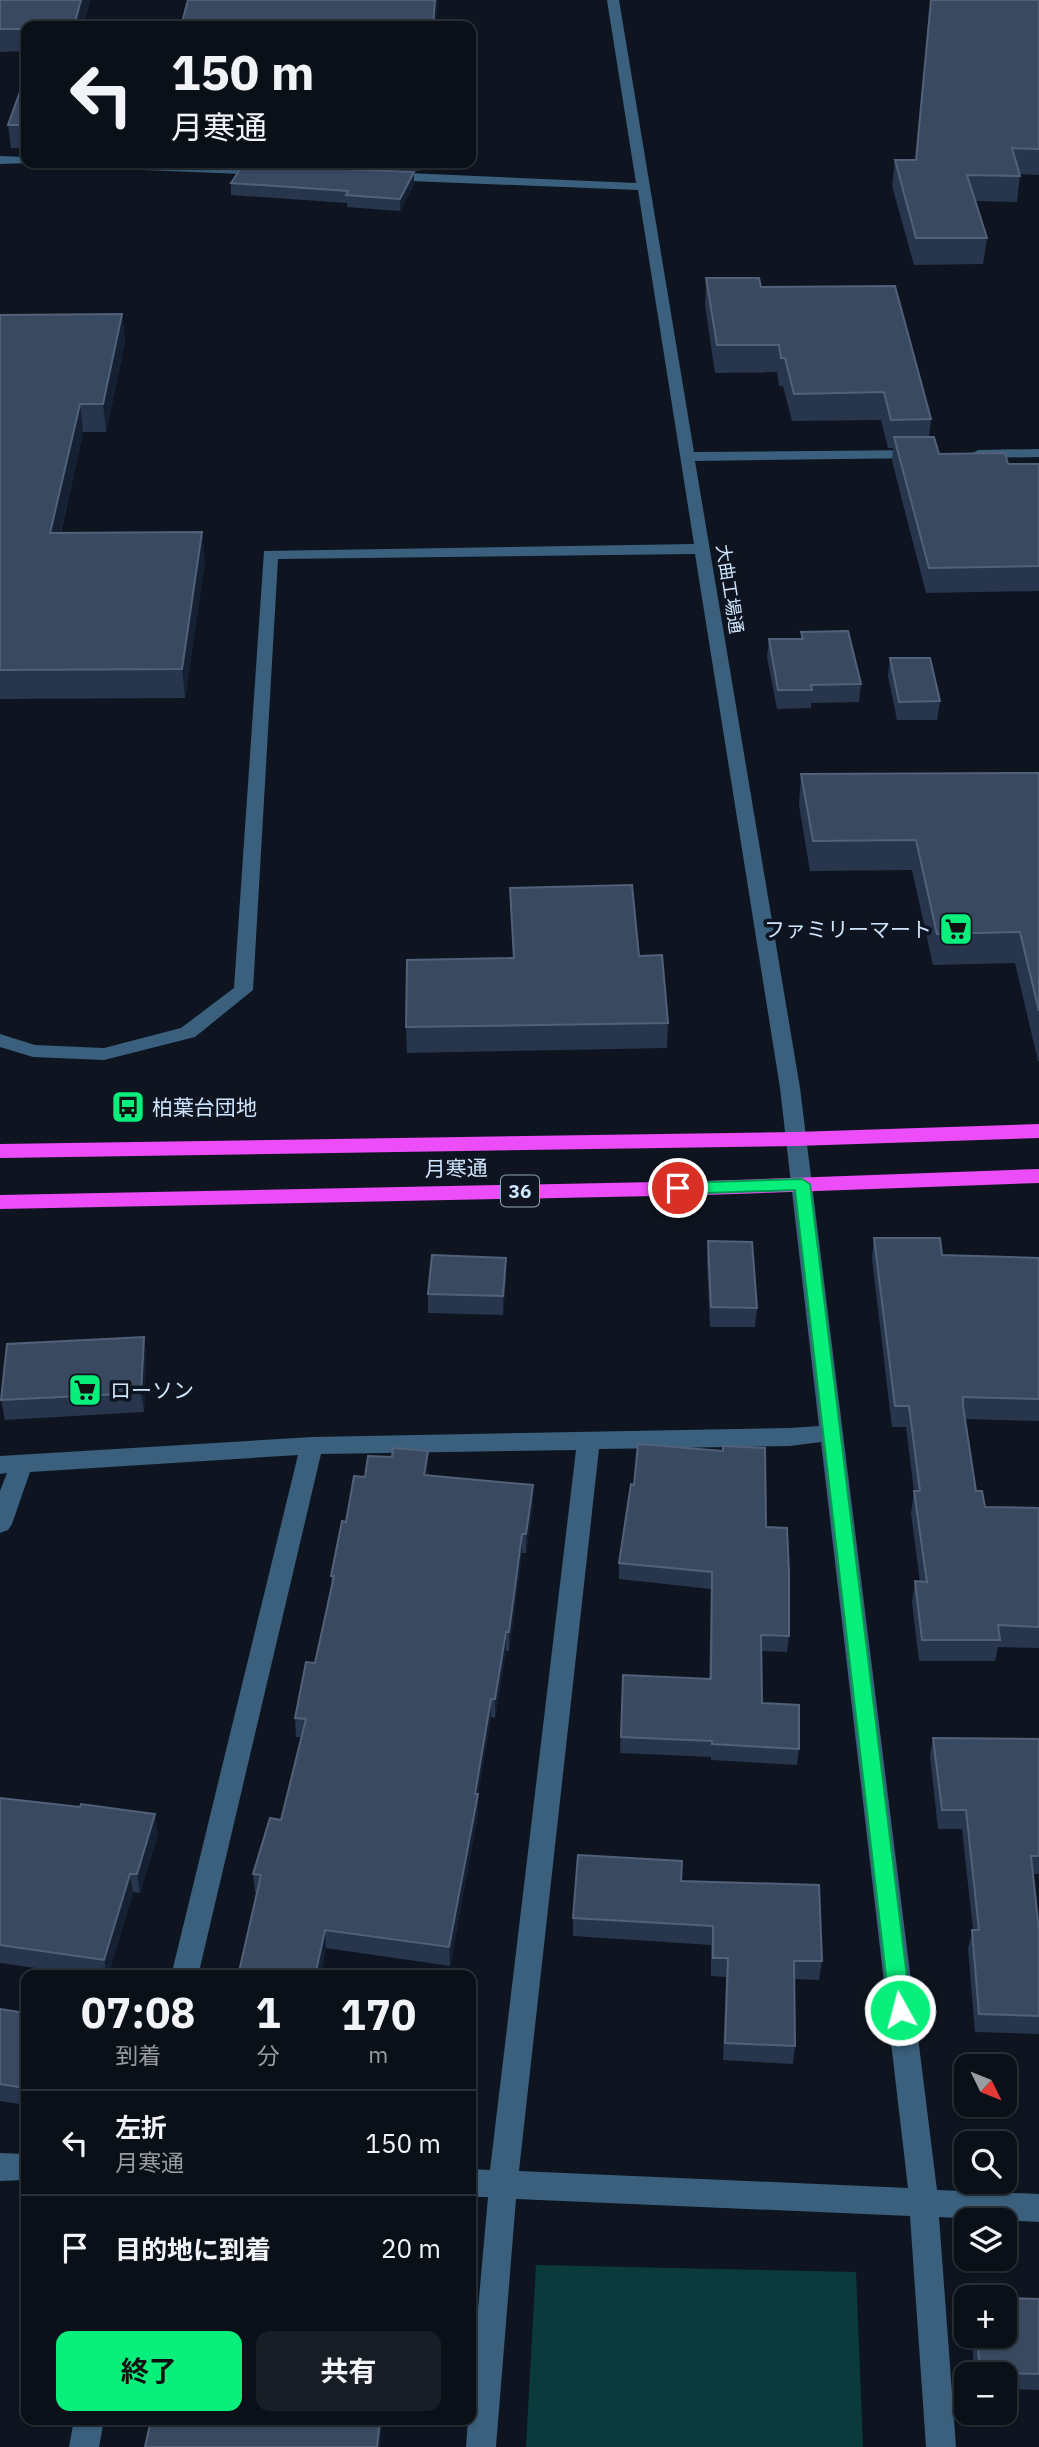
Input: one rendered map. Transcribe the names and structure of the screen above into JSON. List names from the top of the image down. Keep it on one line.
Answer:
{"streets":{"highway":["月寒通","36"],"street":["大曲工場通"]},"crossings":[["大曲工場通","月寒通"]],"places":{"supermarket":["ファミリーマート","ローソン"],"bus stop":["柏葉台団地"]},"north":"bottom right","page":{"turn":["150 m","月寒通"],"eta":["07:08","到着","1","分","170","m"],"map_buttons":["+","−"],"list":[{"name":"左折","note":"月寒通","value":"150 m"},{"name":"目的地に到着","value":"20 m"}],"buttons":["終了","共有"]}}
